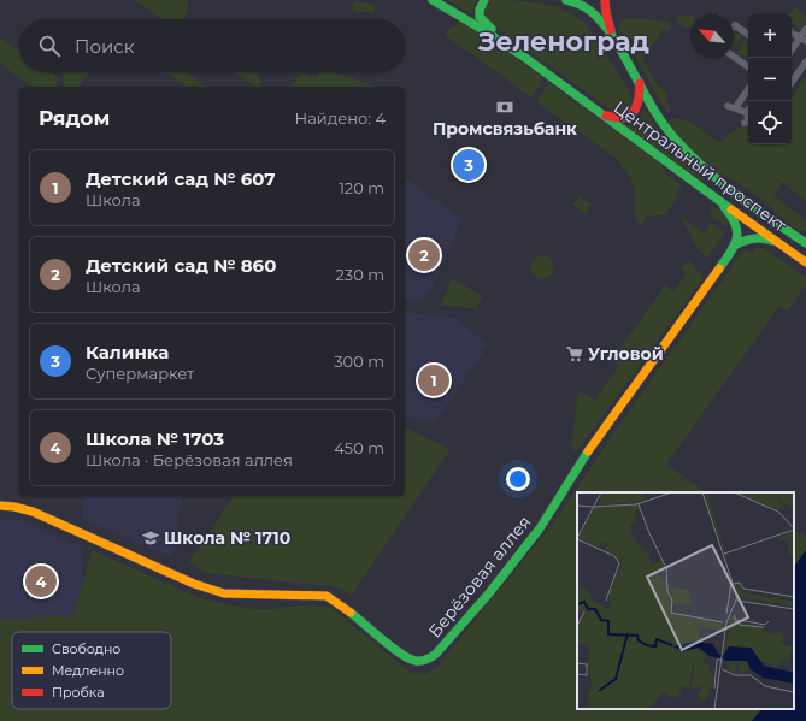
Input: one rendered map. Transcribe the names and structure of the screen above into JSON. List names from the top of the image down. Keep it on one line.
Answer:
{"streets":{"street":["Центральный проспект","Берёзовая аллея"]},"districts":["Зеленоград"],"places":{"bank":["Промсвязьбанк"],"supermarket":["Угловой"],"school or university":["Школа № 1710"]},"legend":["Свободно","Медленно","Пробка"],"north":"top left","page":{"map_buttons":["+","−"],"search":"Поиск","heading":["Рядом","Найдено: 4"],"pins":["3","2","1","4"],"list":[{"mark":"1","name":"Детский сад № 607","note":"Школа","value":"120 m"},{"mark":"2","name":"Детский сад № 860","note":"Школа","value":"230 m"},{"mark":"3","name":"Калинка","note":"Супермаркет","value":"300 m"},{"mark":"4","name":"Школа № 1703","note":"Школа · Берёзовая аллея","value":"450 m"}]}}
